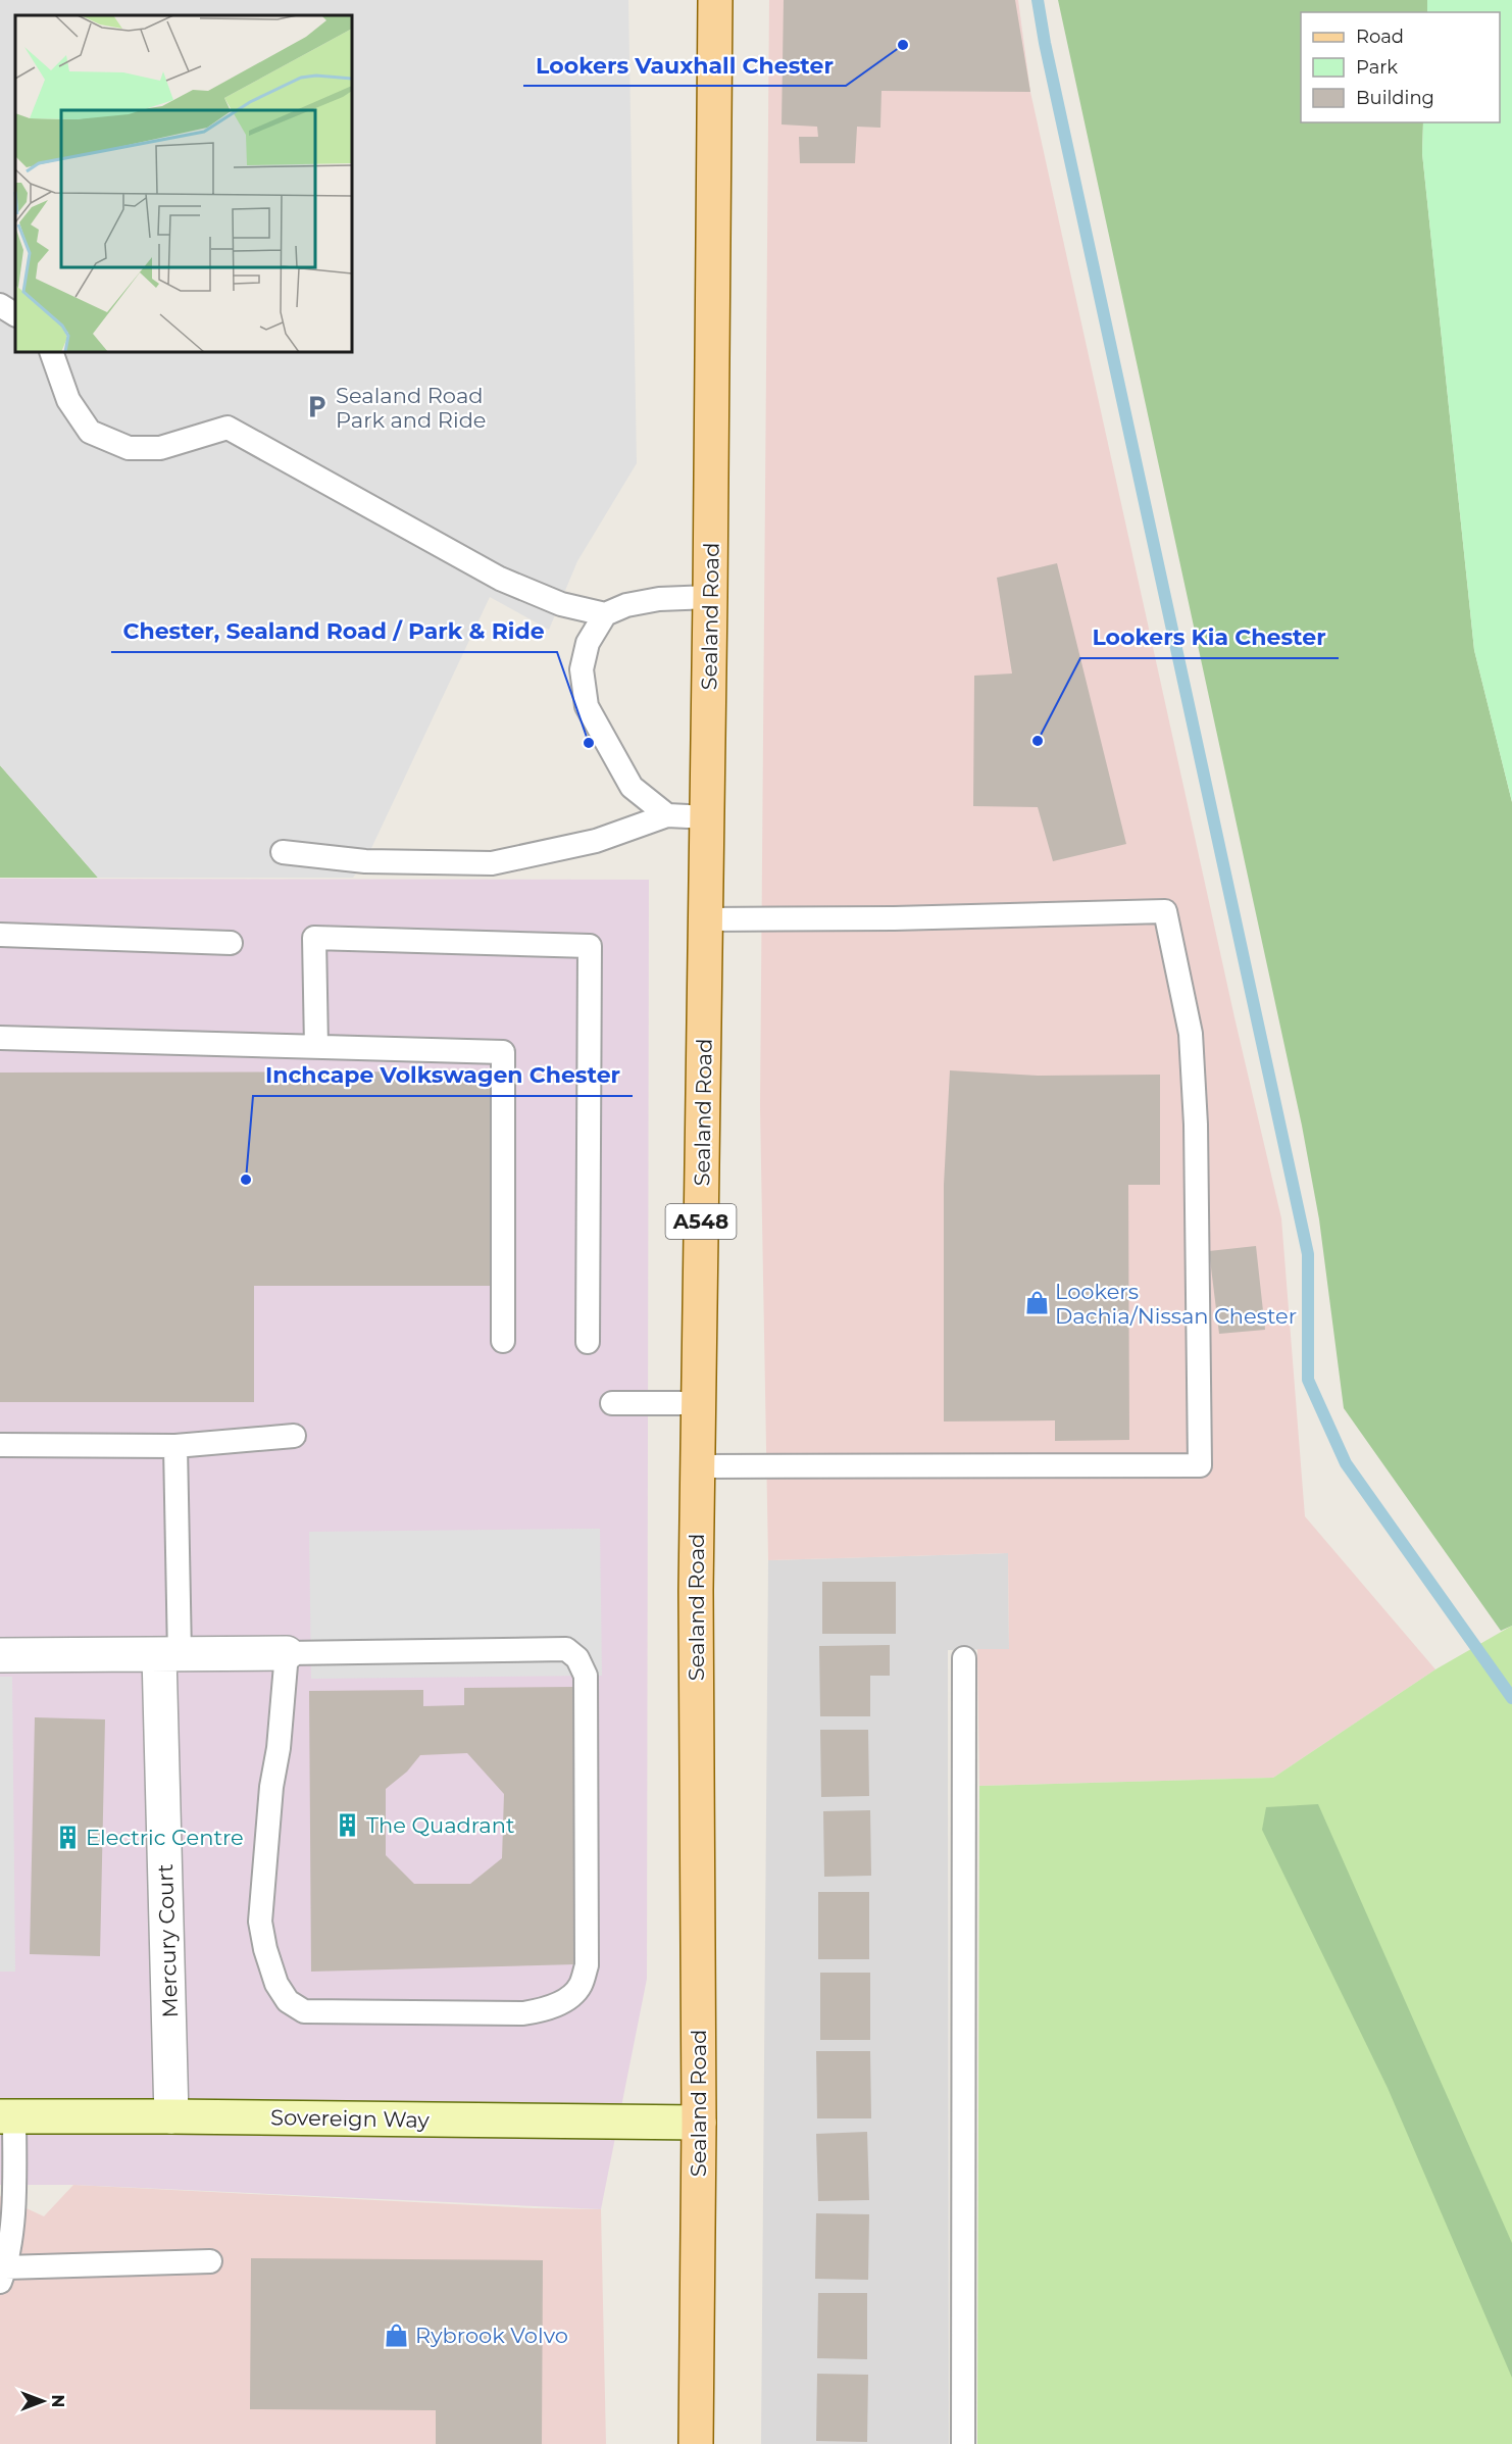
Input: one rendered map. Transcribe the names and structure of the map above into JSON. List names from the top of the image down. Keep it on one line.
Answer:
{"streets":{"main road":["Sealand Road","A548"],"street":["Mercury Court","Sovereign Way"]},"crossings":[["Sealand Road","Sovereign Way"],["Mercury Court","Sovereign Way"]],"places":{"other":["Lookers Vauxhall Chester","Lookers Kia Chester","Chester, Sealand Road / Park & Ride","Inchcape Volkswagen Chester"],"parking":["Sealand Road Park and Ride"],"shop":["Lookers Dachia/Nissan Chester","Rybrook Volvo"],"building":["The Quadrant","Electric Centre"]},"legend":["Road","Park","Building"],"north":"right"}
